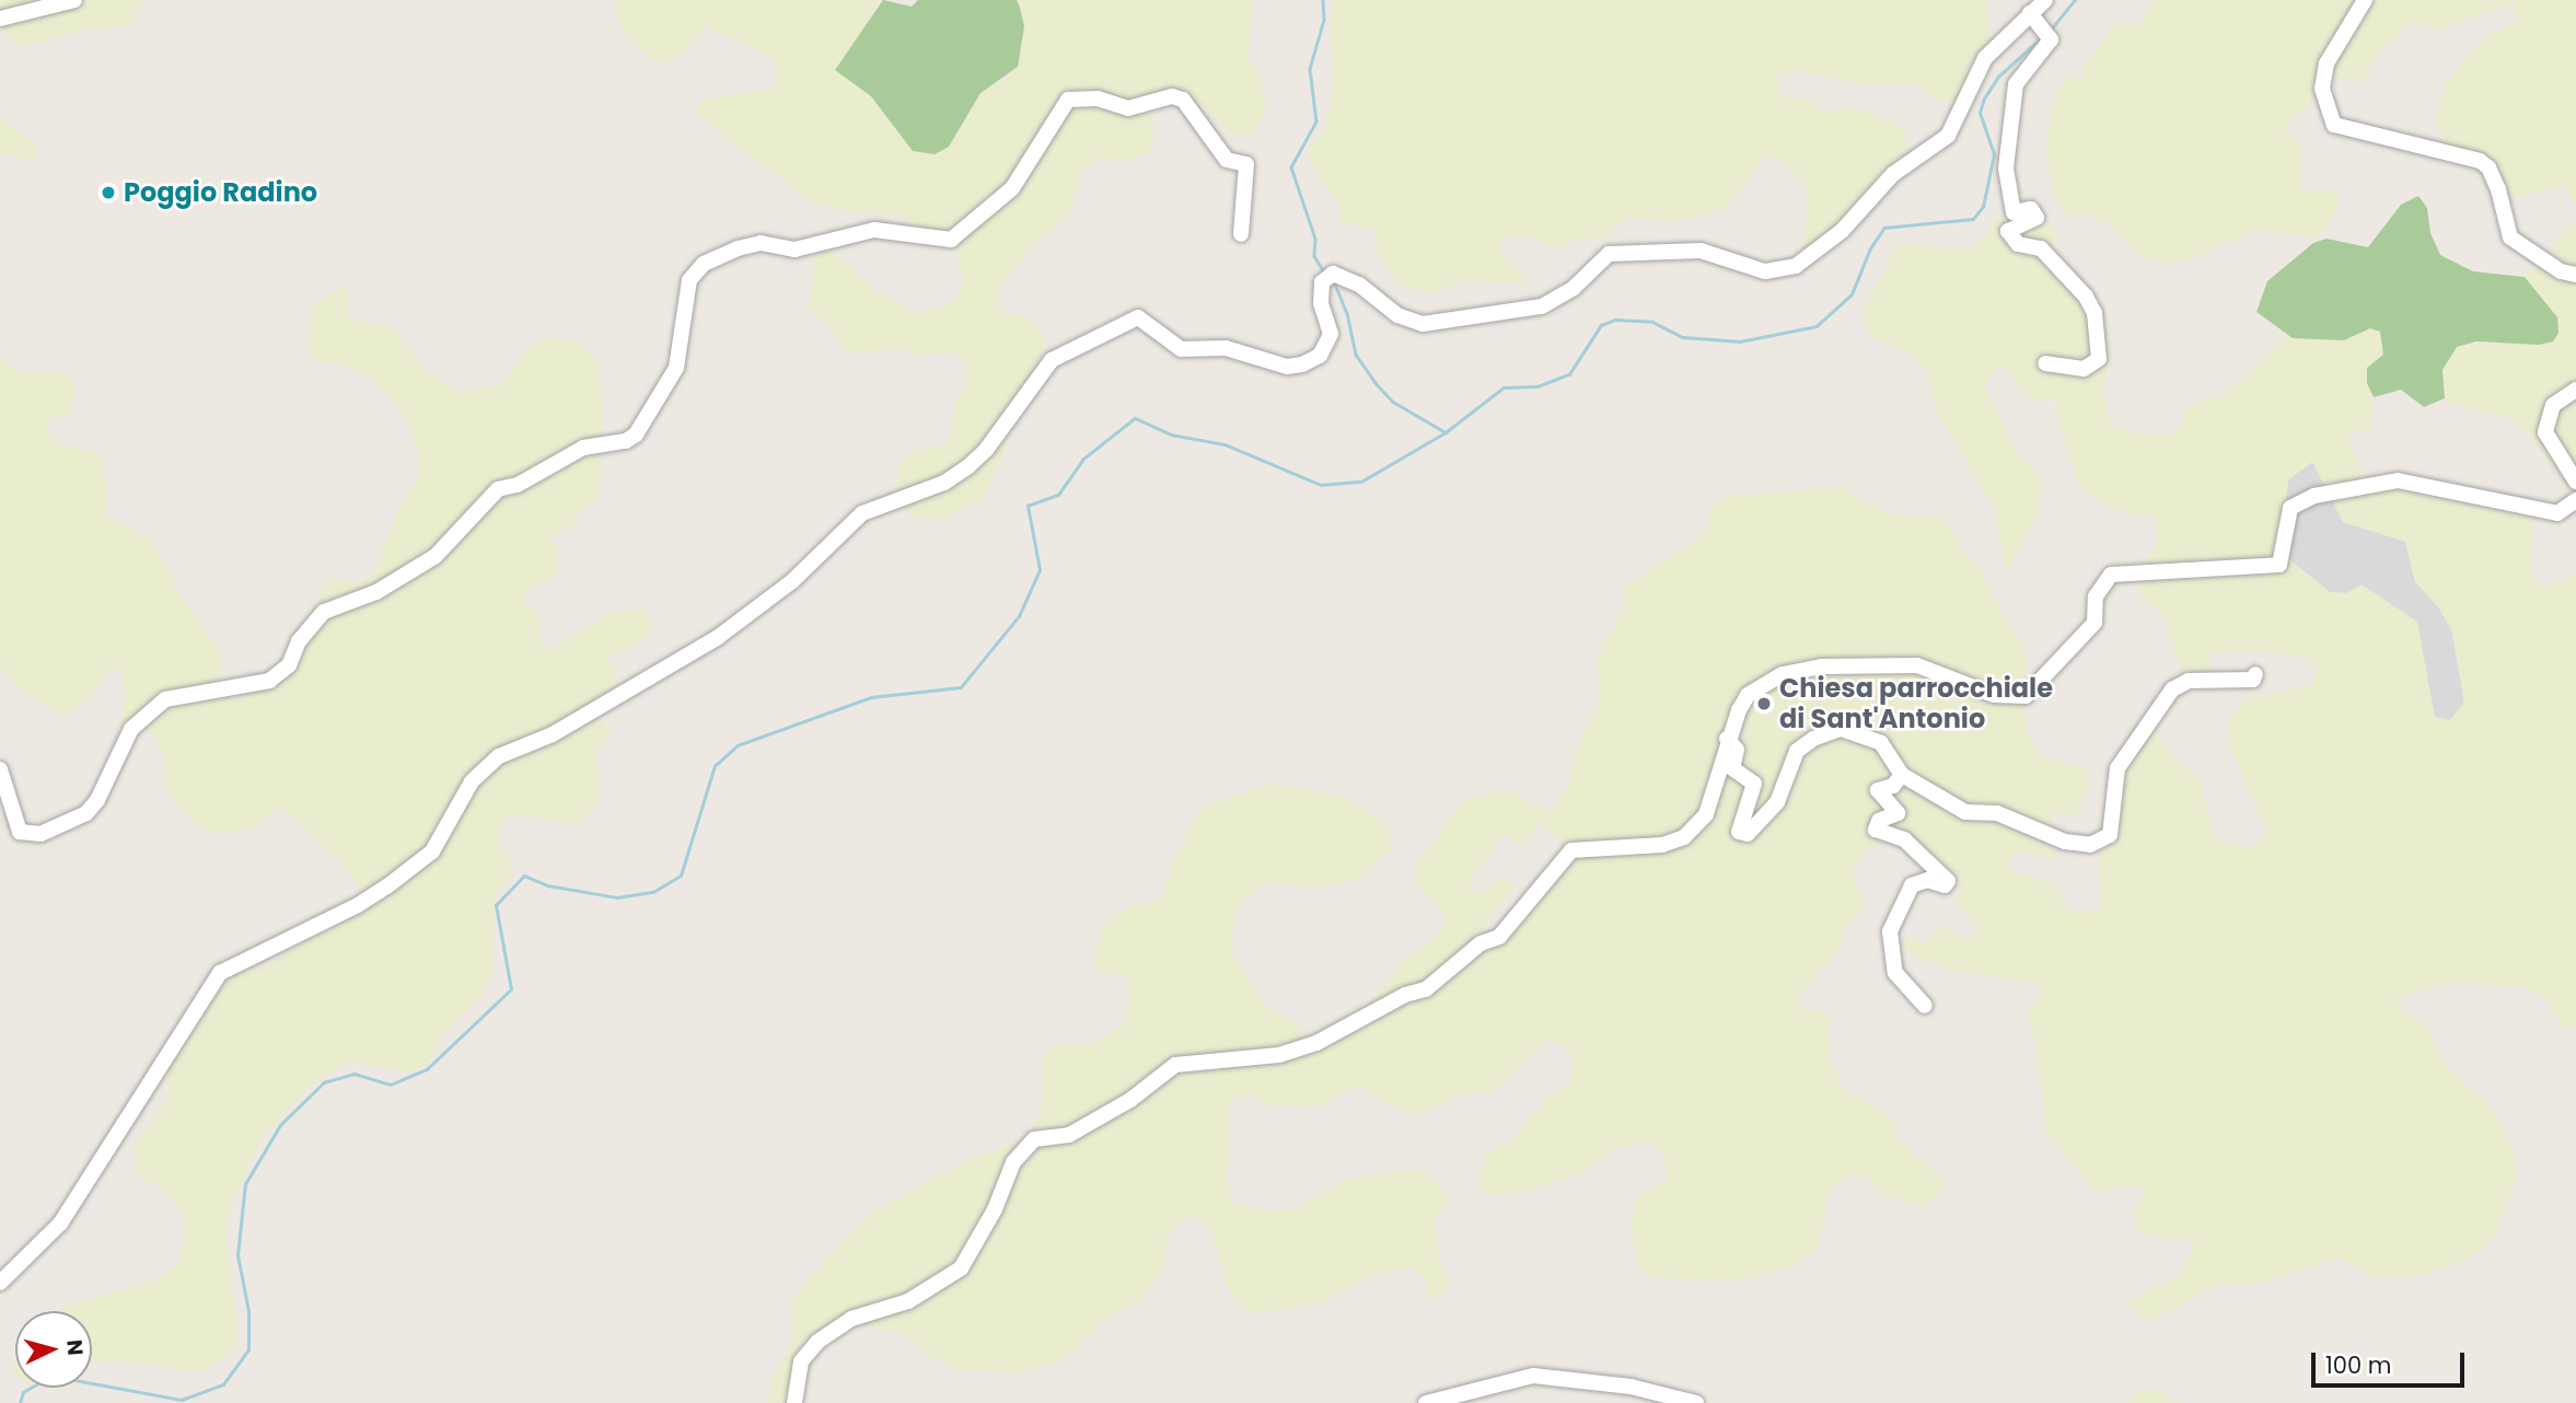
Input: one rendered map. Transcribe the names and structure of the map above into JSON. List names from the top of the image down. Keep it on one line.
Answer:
{"places":["Poggio Radino","Chiesa parrocchiale di Sant'Antonio"],"scale_bar":"100 m","north":"right"}
